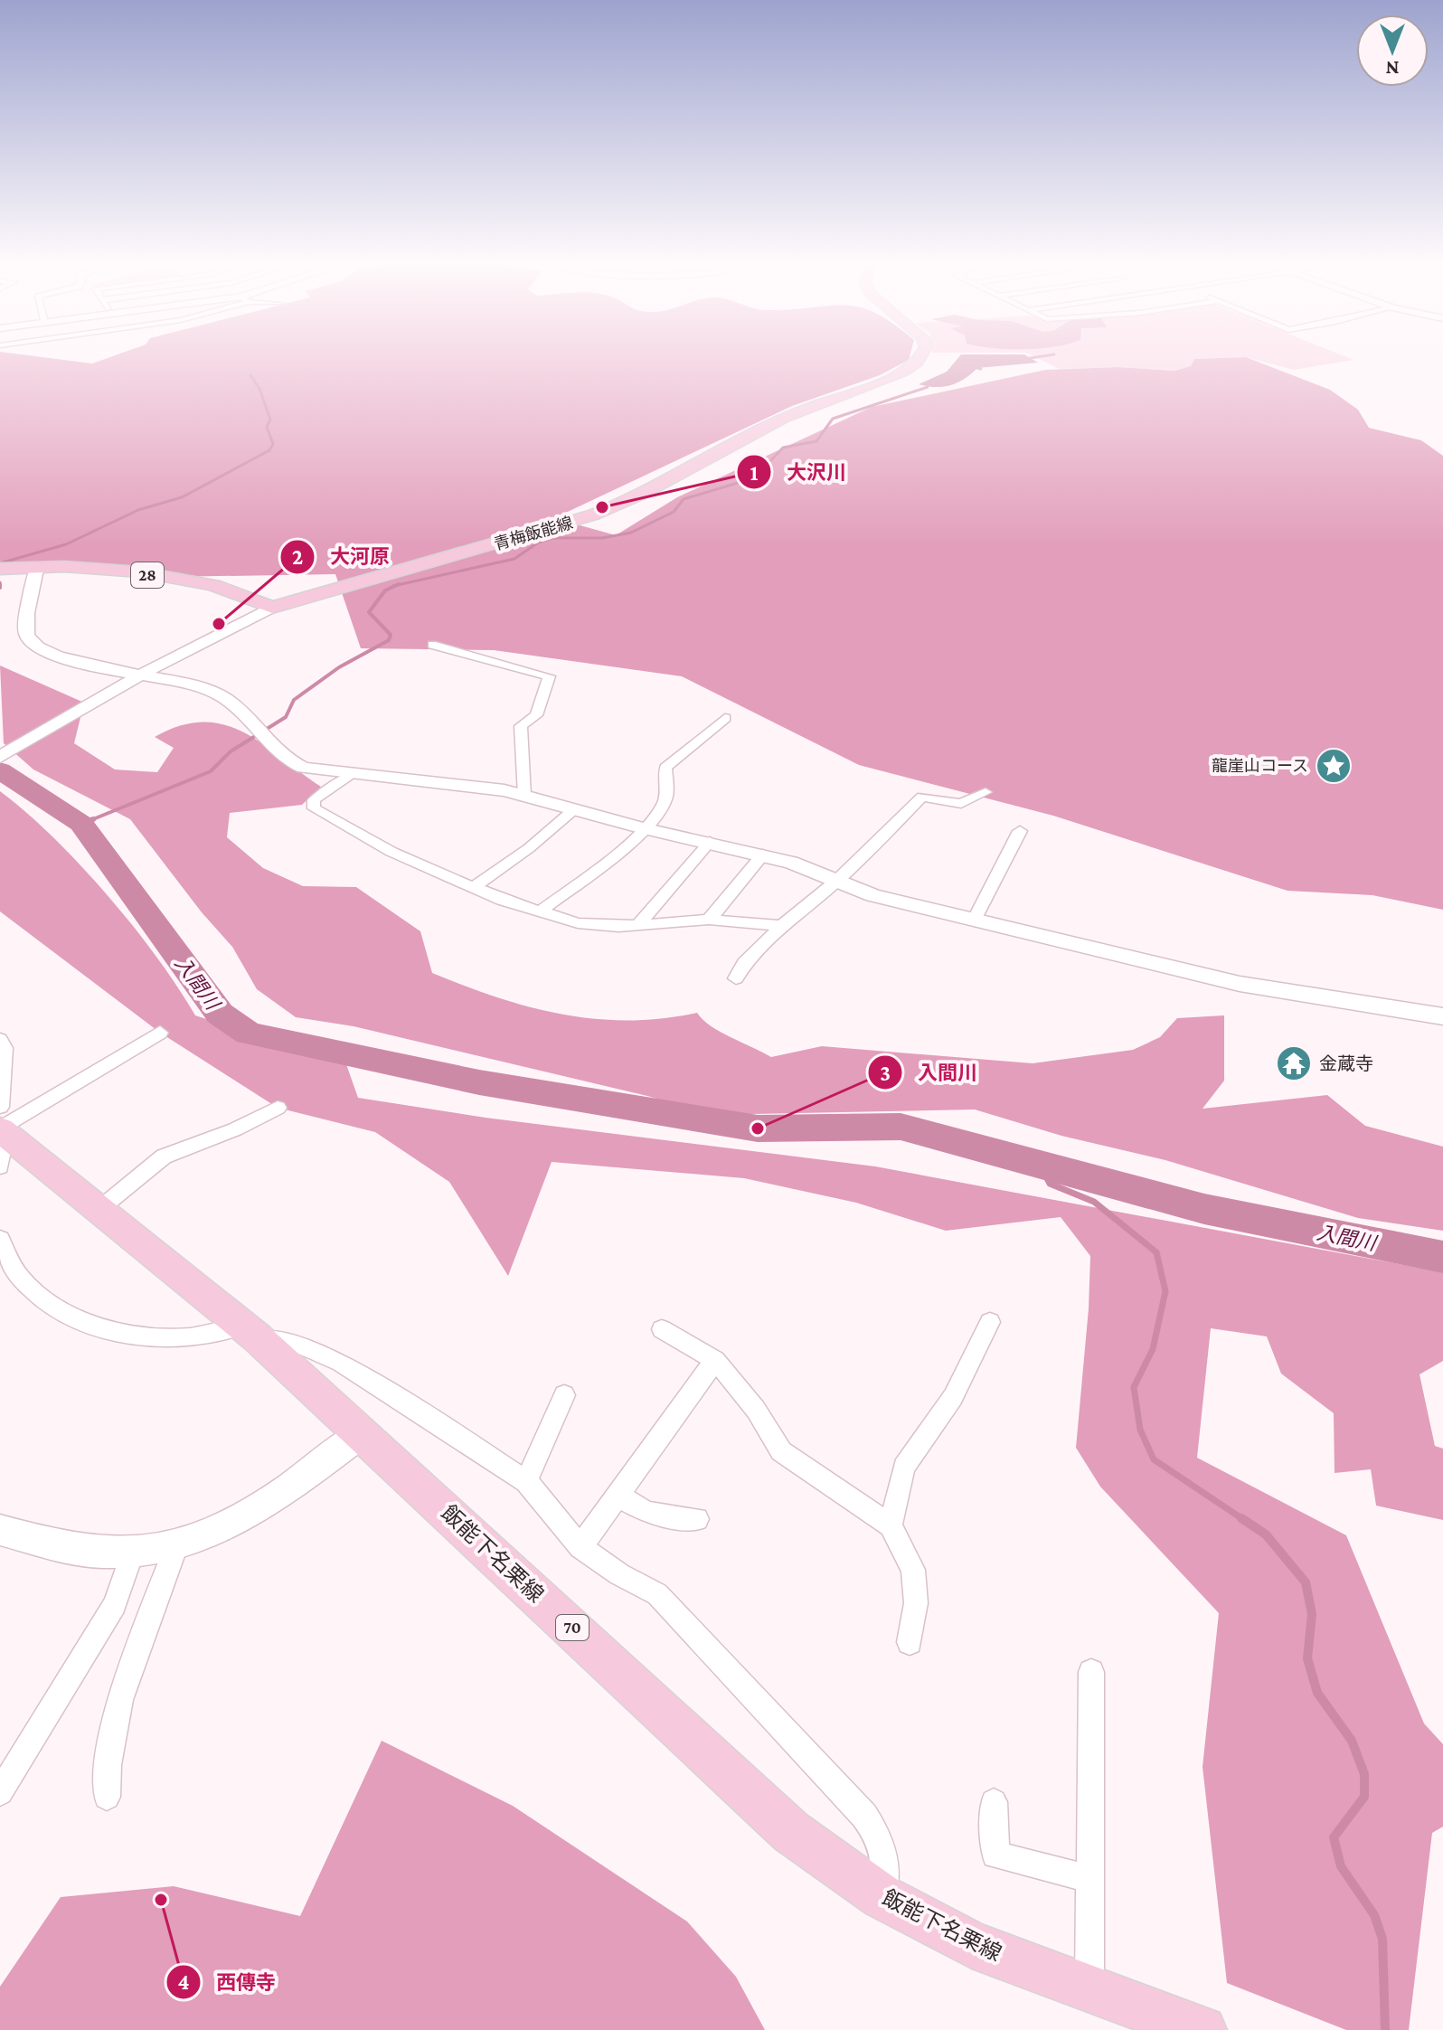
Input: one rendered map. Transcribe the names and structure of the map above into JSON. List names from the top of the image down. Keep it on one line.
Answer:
{"streets":{"main road":["青梅飯能線","28","飯能下名栗線","70"]},"crossings":[["青梅飯能線","28"]],"water":["入間川"],"places":{"other":["大沢川","大河原","入間川","西傳寺"],"place":["龍崖山コース"],"temple":["金蔵寺"]},"north":"bottom"}
